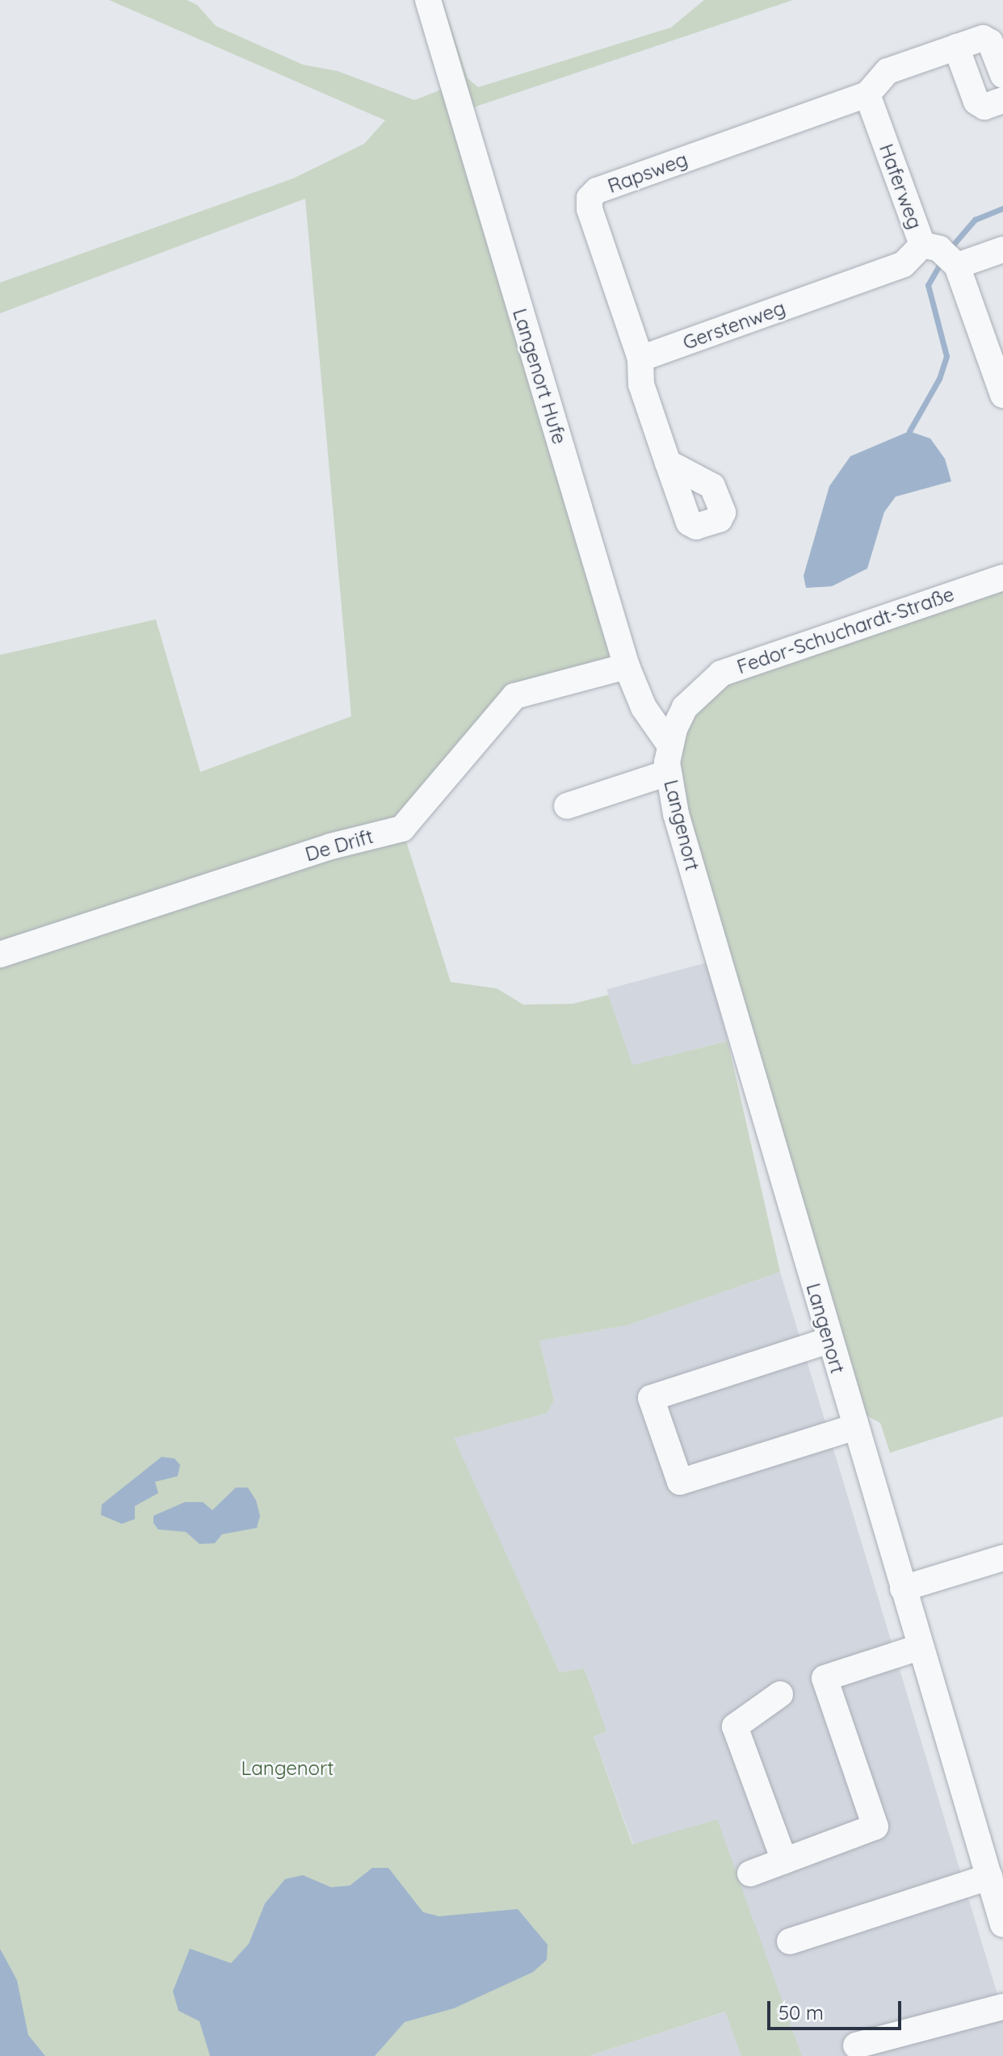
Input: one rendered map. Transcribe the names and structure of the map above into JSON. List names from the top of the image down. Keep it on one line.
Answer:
{"streets":{"street":["Rapsweg","Haferweg","Gerstenweg","Langenort Hufe","Fedor-Schuchardt-Straße","Langenort","De Drift"]},"crossings":[["Rapsweg","Haferweg"],["Rapsweg","Gerstenweg"],["Haferweg","Gerstenweg"],["Langenort Hufe","Fedor-Schuchardt-Straße"],["Langenort Hufe","Langenort"],["Langenort Hufe","De Drift"],["Fedor-Schuchardt-Straße","Langenort"]],"parks":["Langenort"],"scale_bar":"50 m"}
